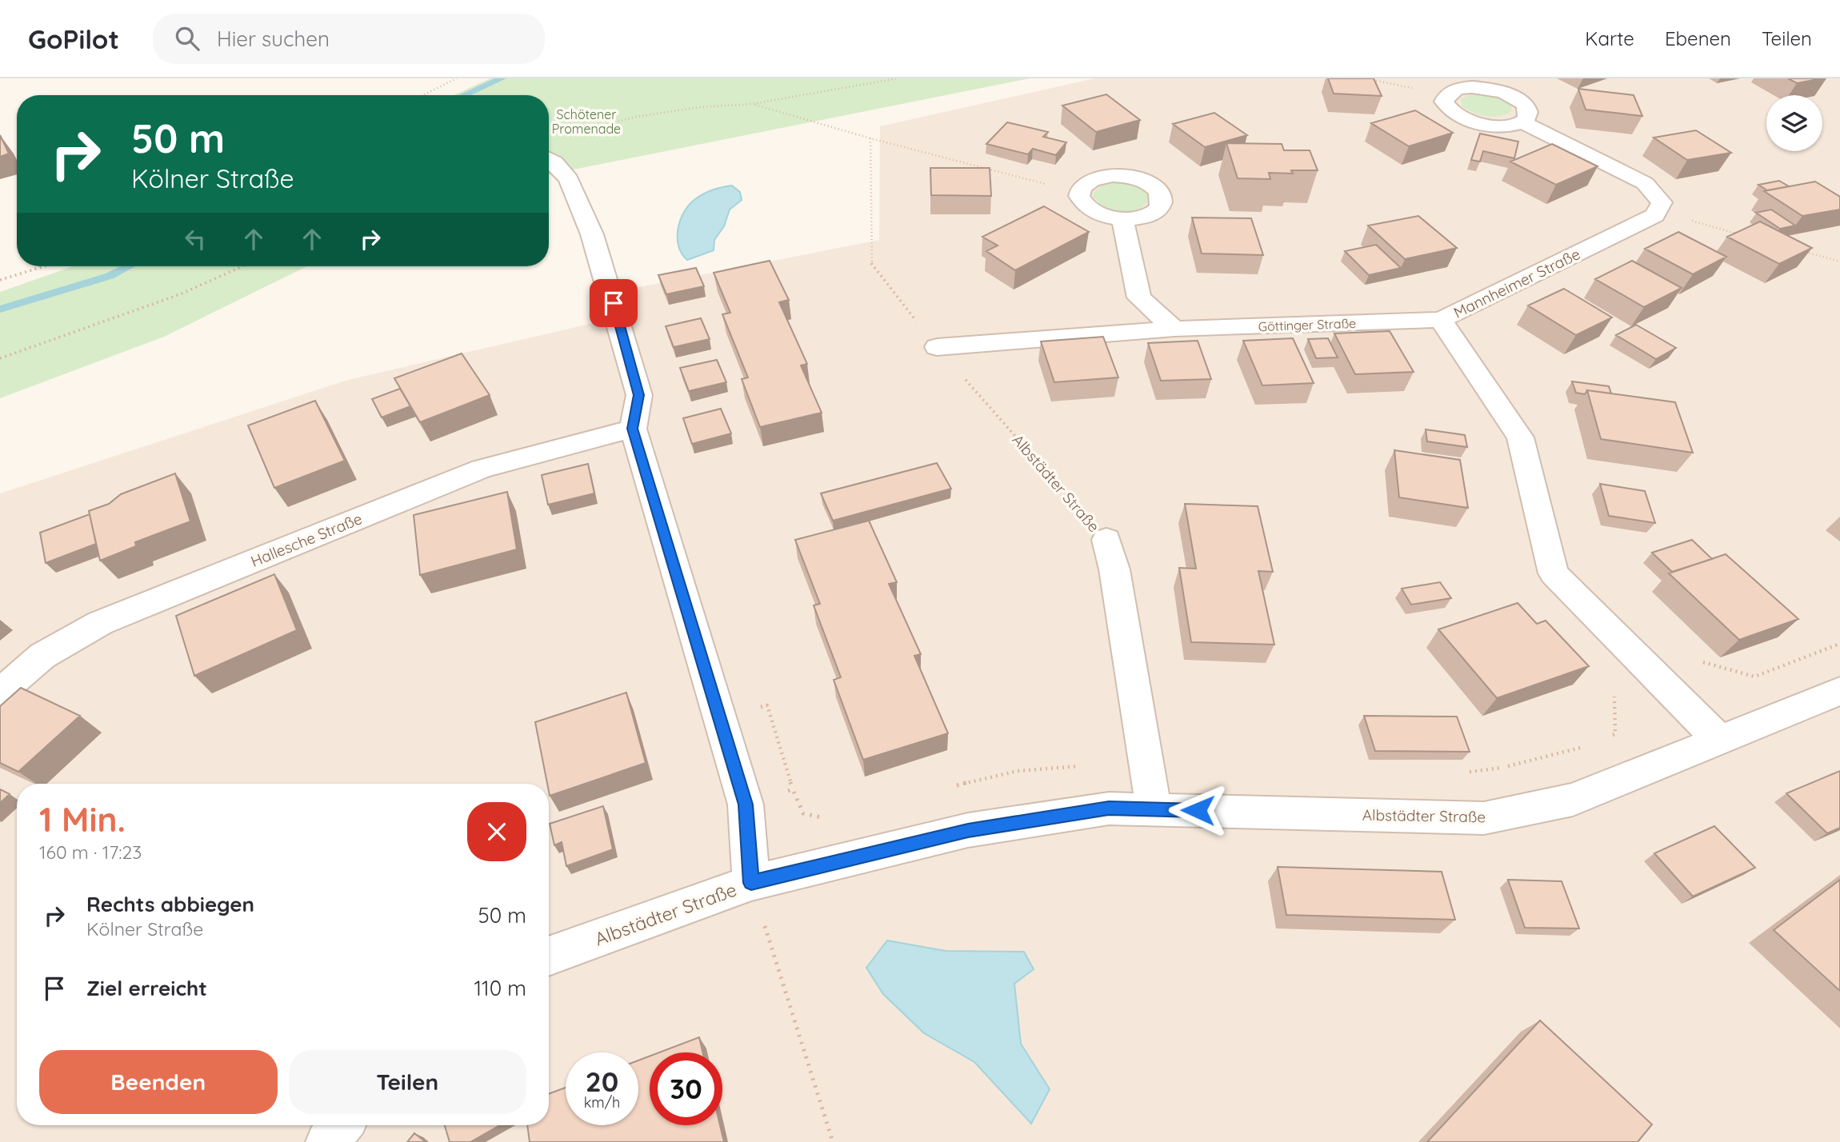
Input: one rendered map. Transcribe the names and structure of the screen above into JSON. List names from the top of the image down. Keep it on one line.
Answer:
{"streets":{"street":["Mannheimer Straße","Göttinger Straße","Albstädter Straße","Hallesche Straße"]},"crossings":[["Mannheimer Straße","Göttinger Straße"],["Mannheimer Straße","Albstädter Straße"],["Göttinger Straße","Albstädter Straße"]],"parks":["Schötener Promenade"],"page":{"header":"GoPilot","search":"Hier suchen","nav":["Karte","Ebenen","Teilen"],"turn":["50 m","Kölner Straße"],"heading":["1 Min.","160 m · 17:23"],"list":[{"name":"Rechts abbiegen","note":"Kölner Straße","value":"50 m"},{"name":"Ziel erreicht","value":"110 m"}],"buttons":["Beenden","Teilen"],"speed":"20 km/h","limit":"30"}}
